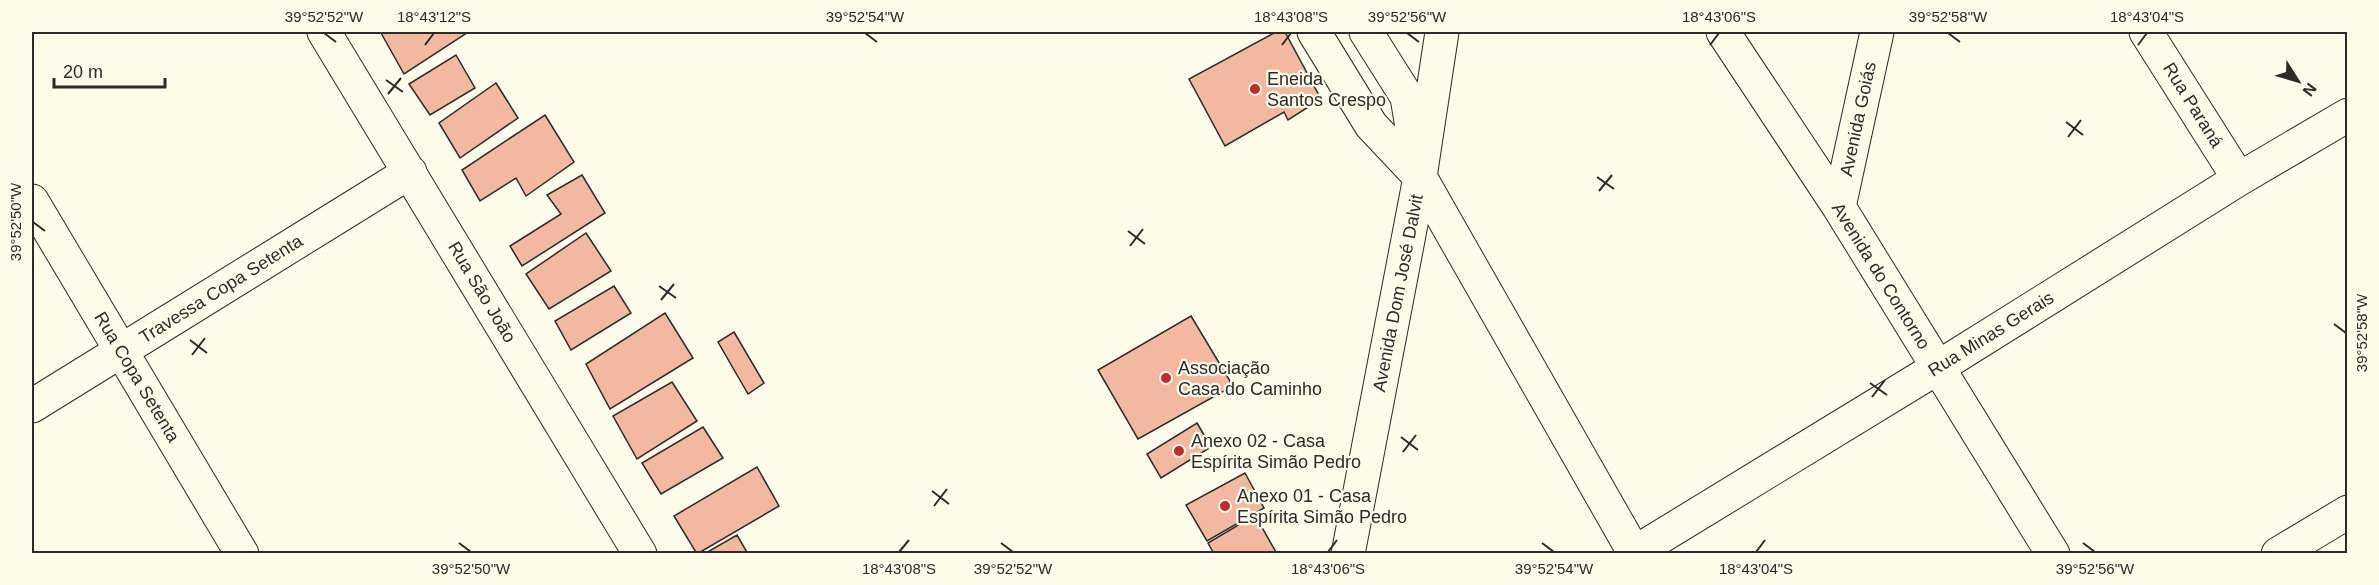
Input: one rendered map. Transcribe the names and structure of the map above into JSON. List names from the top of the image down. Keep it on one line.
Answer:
{"streets":{"street":["Rua Paraná","Avenida Goiás","Avenida do Contorno","Travessa Copa Setenta","Rua São João","Avenida Dom José Dalvit","Rua Minas Gerais","Rua Copa Setenta"]},"crossings":[["Rua Paraná","Rua Minas Gerais"],["Avenida Goiás","Avenida do Contorno"],["Avenida do Contorno","Rua Minas Gerais"],["Travessa Copa Setenta","Rua São João"],["Travessa Copa Setenta","Rua Copa Setenta"]],"places":["Eneida Santos Crespo","Associação Casa do Caminho","Anexo 02 - Casa Espírita Simão Pedro","Anexo 01 - Casa Espírita Simão Pedro"],"scale_bar":"20 m","north":"bottom right","coordinates":["39°52'52\"W","18°43'12\"S","39°52'54\"W","18°43'08\"S","39°52'56\"W","18°43'06\"S","39°52'58\"W","18°43'04\"S","39°52'50\"W"]}
